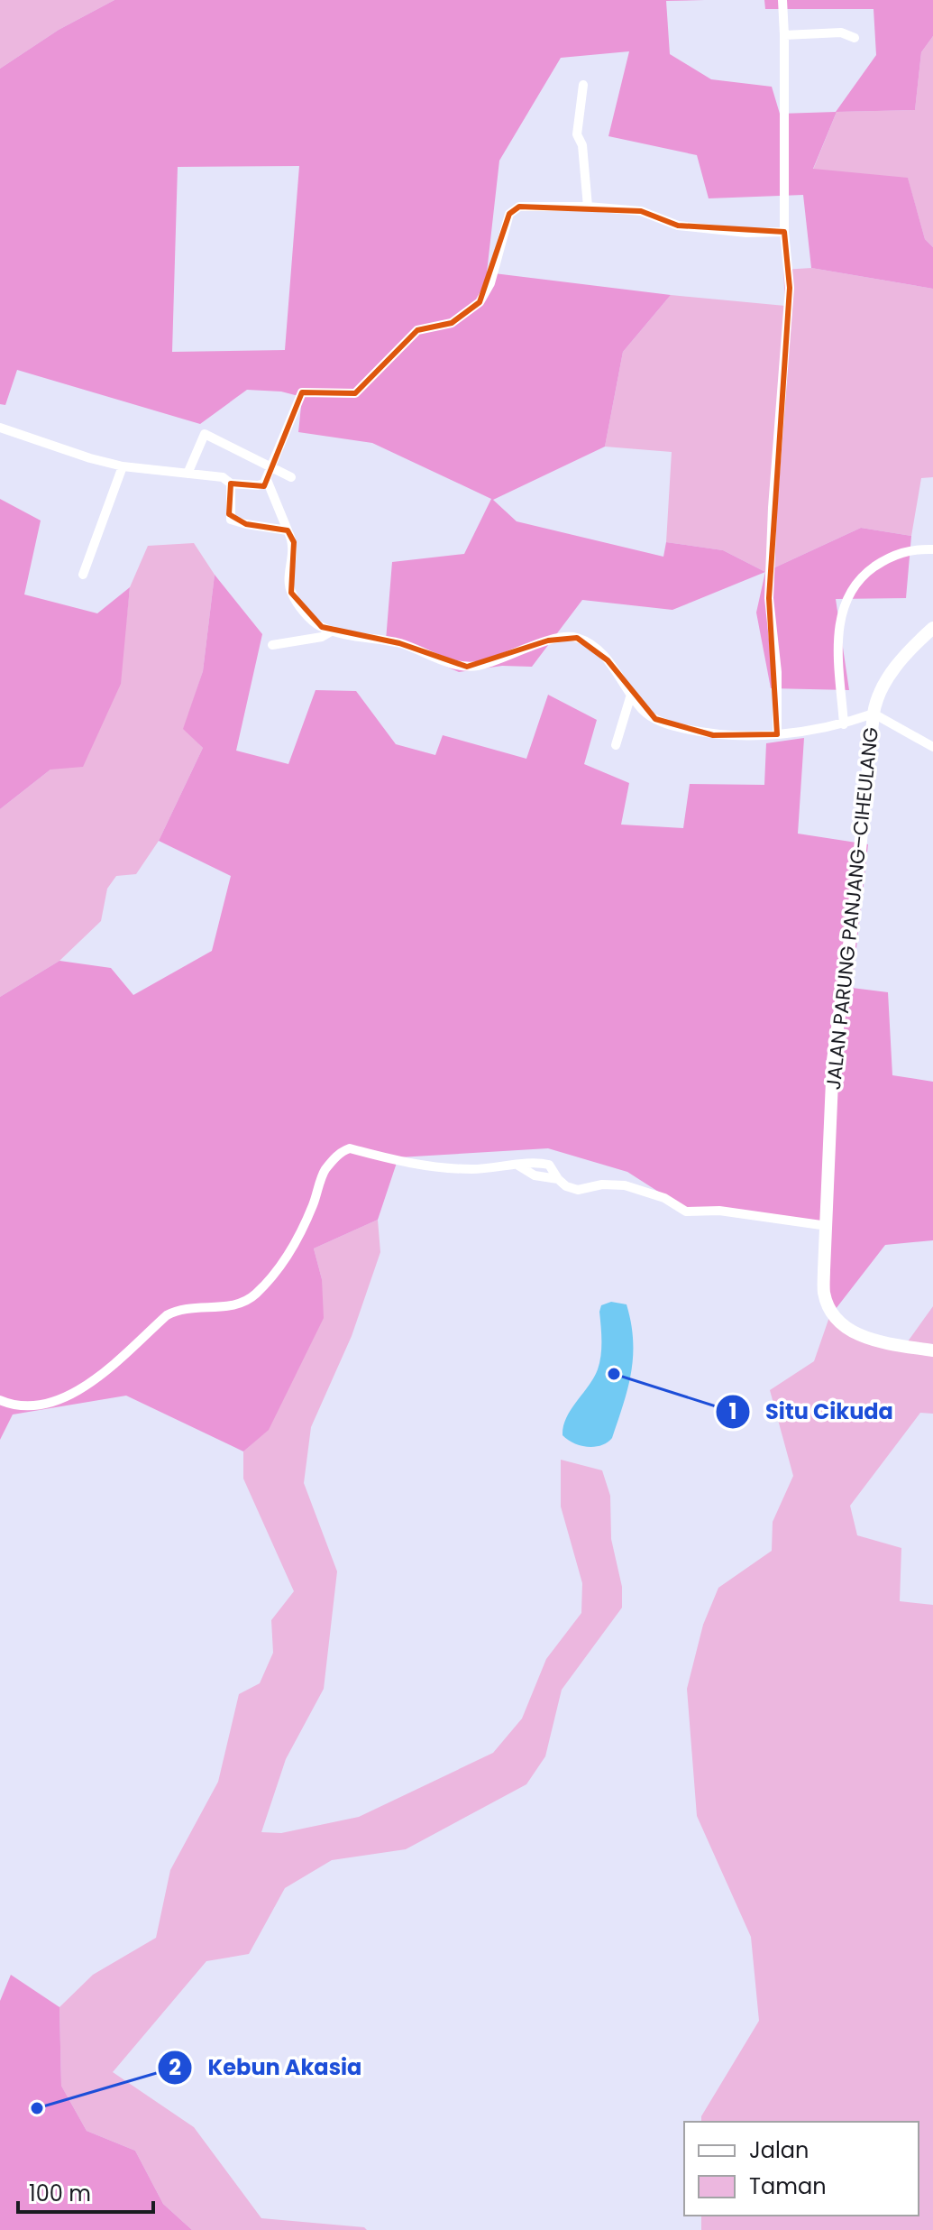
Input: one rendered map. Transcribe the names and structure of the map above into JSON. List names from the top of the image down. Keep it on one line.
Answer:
{"streets":{"street":["JALAN PARUNG PANJANG–CIHEULANG"]},"places":["Situ Cikuda","Kebun Akasia"],"legend":["Jalan","Taman"],"scale_bar":"100 m"}
